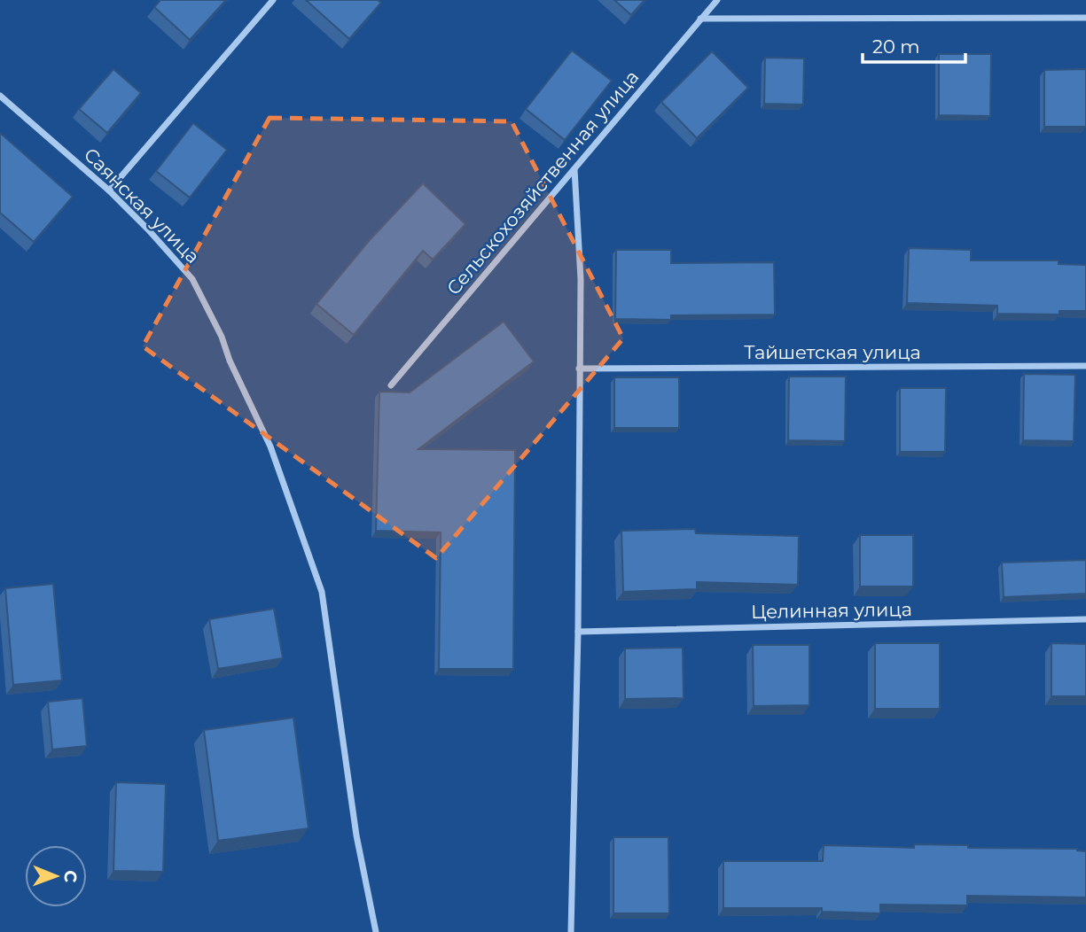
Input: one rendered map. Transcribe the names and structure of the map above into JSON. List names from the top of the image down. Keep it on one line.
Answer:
{"streets":{"street":["Сельскохозяйственная улица","Саянская улица","Тайшетская улица","Целинная улица"]},"scale_bar":"20 m","north":"right"}
